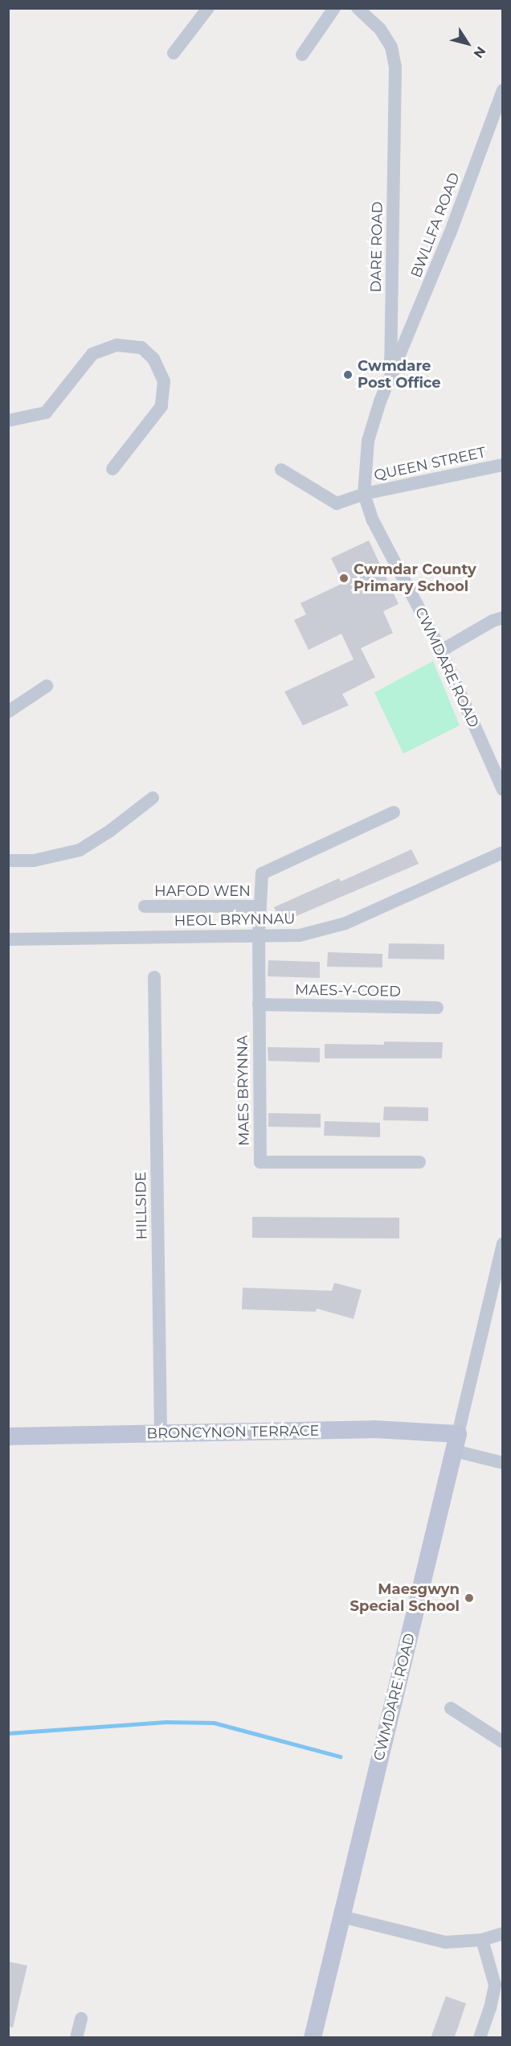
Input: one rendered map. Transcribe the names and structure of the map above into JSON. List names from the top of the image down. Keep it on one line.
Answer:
{"streets":{"street":["BWLLFA ROAD","DARE ROAD","QUEEN STREET","CWMDARE ROAD","HAFOD WEN","HEOL BRYNNAU","MAES-Y-COED","MAES BRYNNA","HILLSIDE","BRONCYNON TERRACE"]},"crossings":[["BWLLFA ROAD","DARE ROAD"],["QUEEN STREET","CWMDARE ROAD"],["CWMDARE ROAD","BRONCYNON TERRACE"],["MAES-Y-COED","MAES BRYNNA"],["HILLSIDE","BRONCYNON TERRACE"]],"places":["Cwmdare Post Office","Cwmdar County Primary School","Maesgwyn Special School"],"north":"bottom right"}
